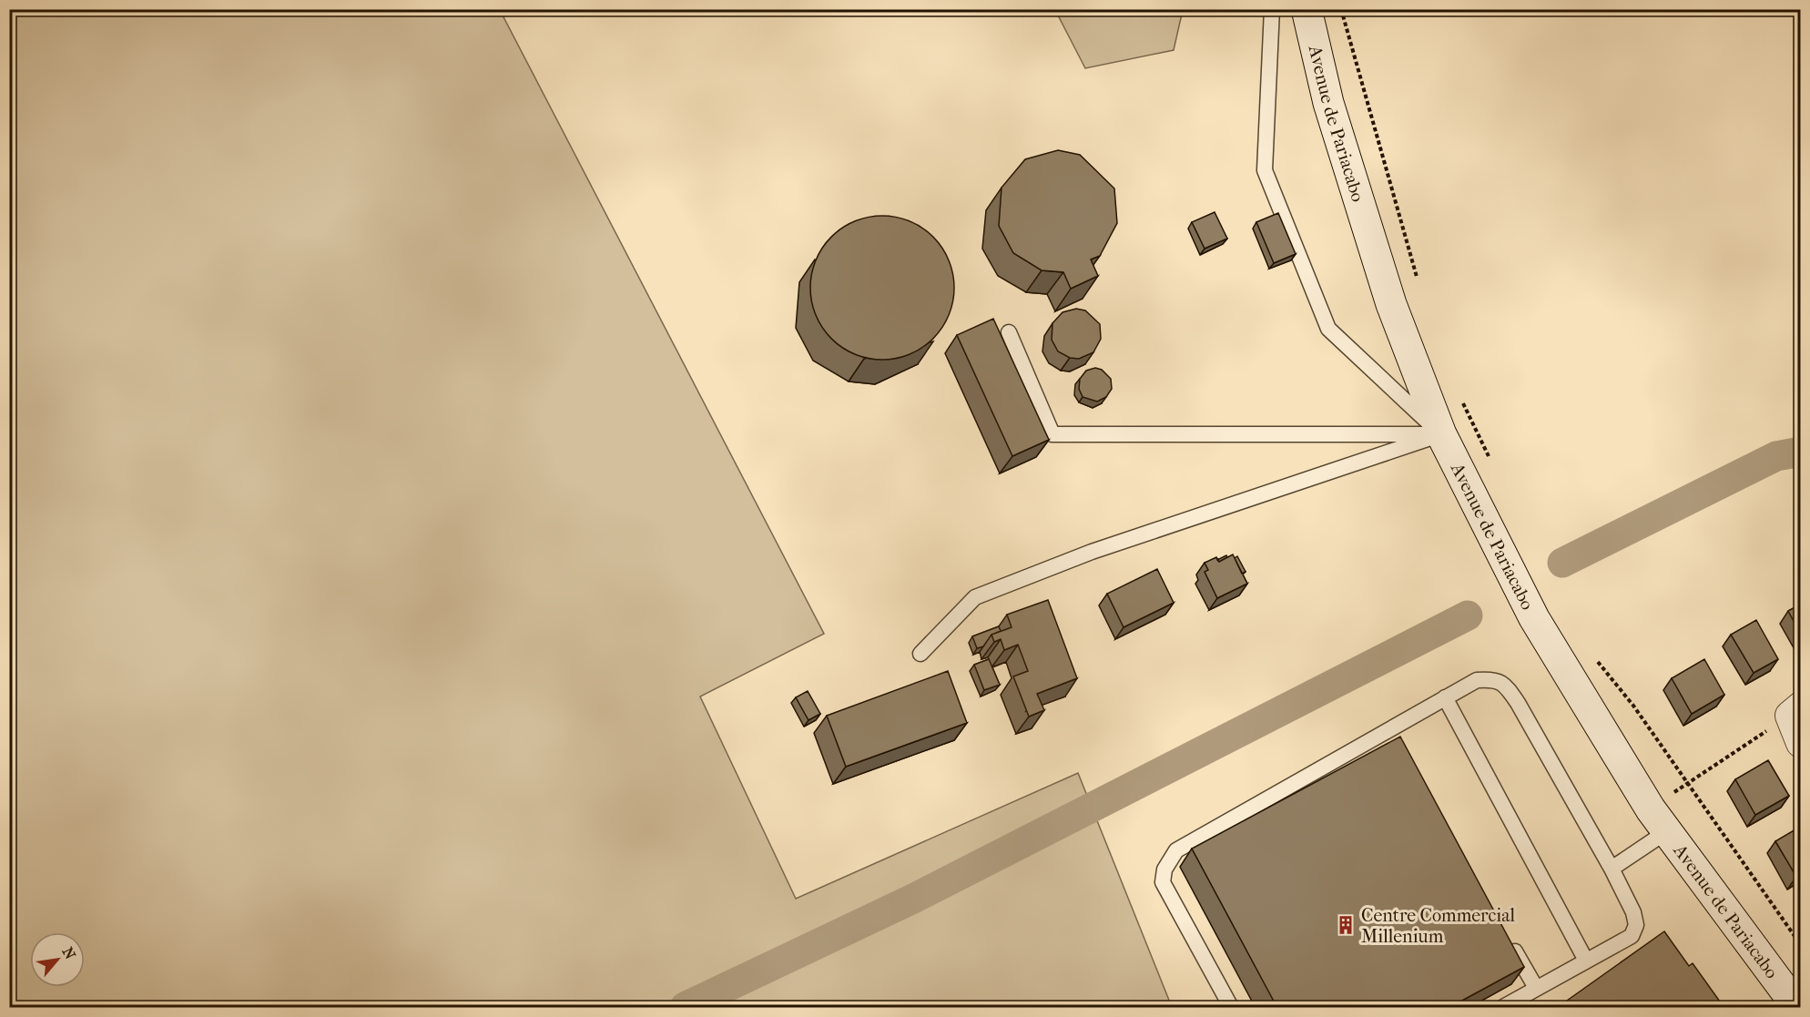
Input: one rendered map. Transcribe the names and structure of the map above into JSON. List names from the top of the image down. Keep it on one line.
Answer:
{"streets":{"main road":["Avenue de Pariacabo"]},"places":{"building":["Centre Commercial Millenium"]},"north":"top right"}
